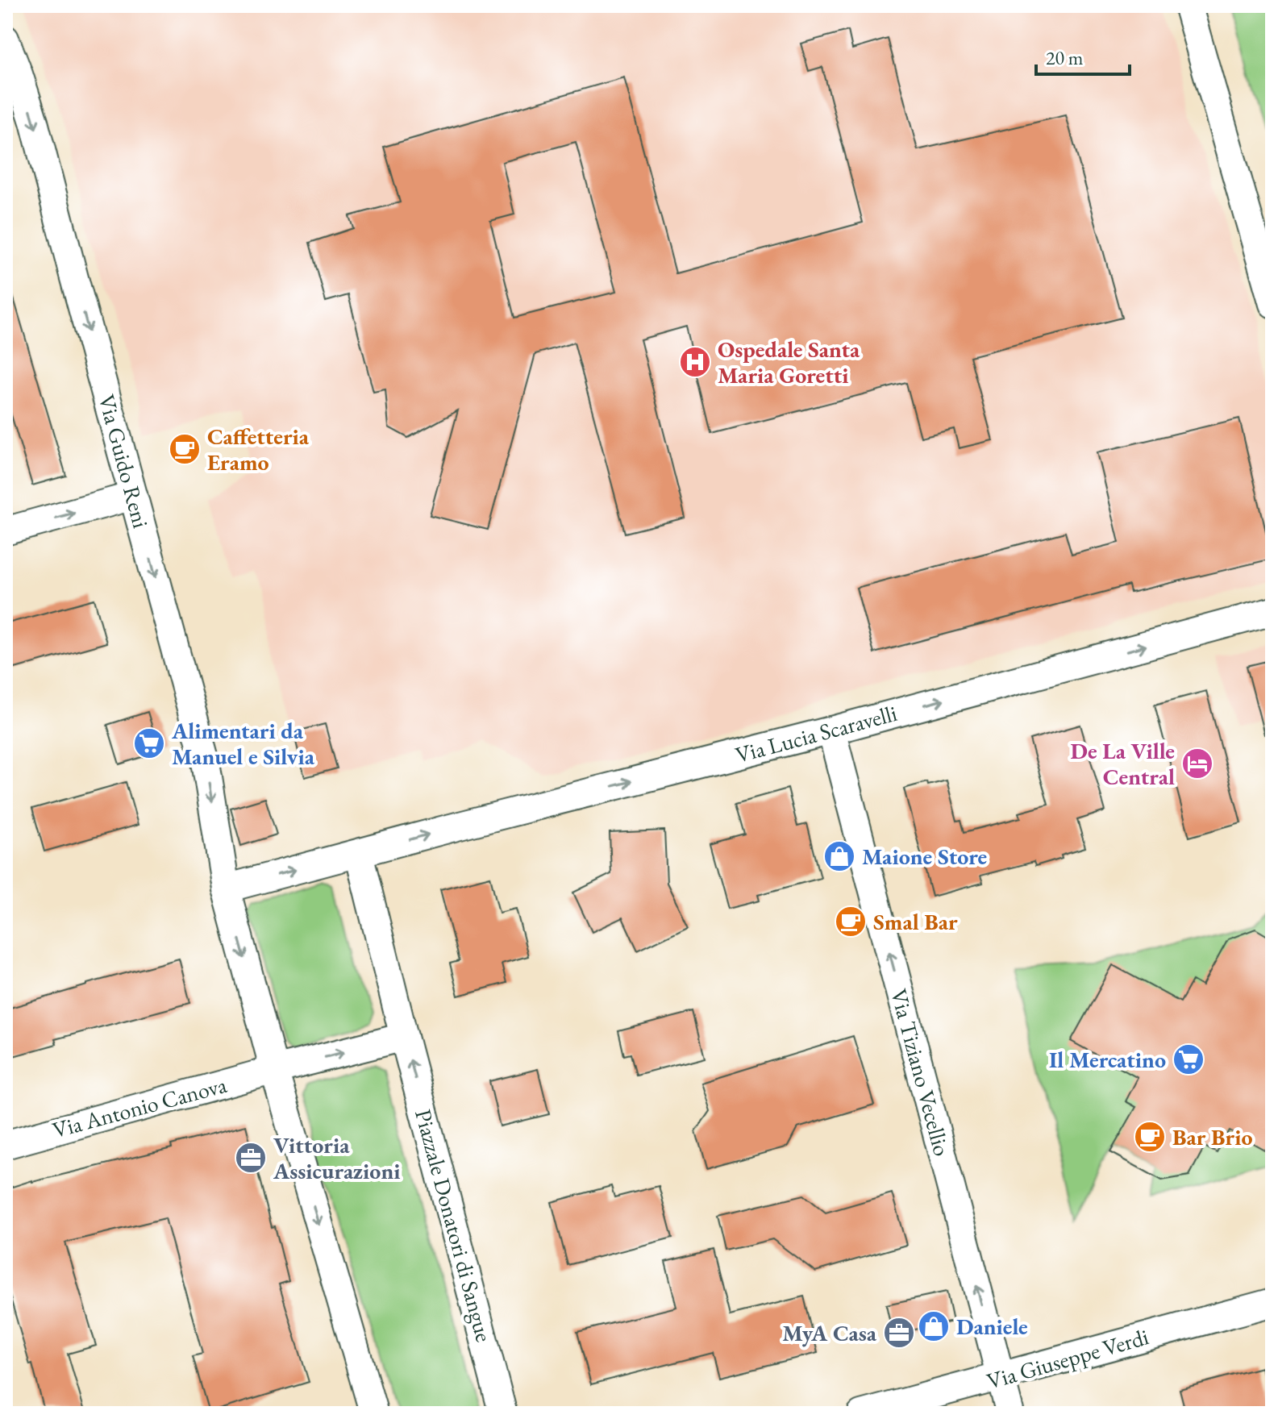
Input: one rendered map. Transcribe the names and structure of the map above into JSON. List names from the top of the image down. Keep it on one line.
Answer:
{"streets":{"street":["Via Guido Reni","Via Lucia Scaravelli","Via Tiziano Vecellio","Via Antonio Canova","Piazzale Donatori di Sangue","Via Giuseppe Verdi"]},"crossings":[["Via Lucia Scaravelli","Via Tiziano Vecellio"],["Via Lucia Scaravelli","Piazzale Donatori di Sangue"],["Via Tiziano Vecellio","Via Giuseppe Verdi"]],"one_way":["Via Guido Reni","Via Lucia Scaravelli","Via Tiziano Vecellio"],"places":{"hospital":["Ospedale Santa Maria Goretti"],"cafe":["Caffetteria Eramo","Smal Bar","Bar Brio"],"supermarket":["Alimentari da Manuel e Silvia","Il Mercatino"],"hotel":["De La Ville Central"],"shop":["Maione Store","Daniele"],"office":["Vittoria Assicurazioni","MyA Casa"]},"scale_bar":"20 m"}
